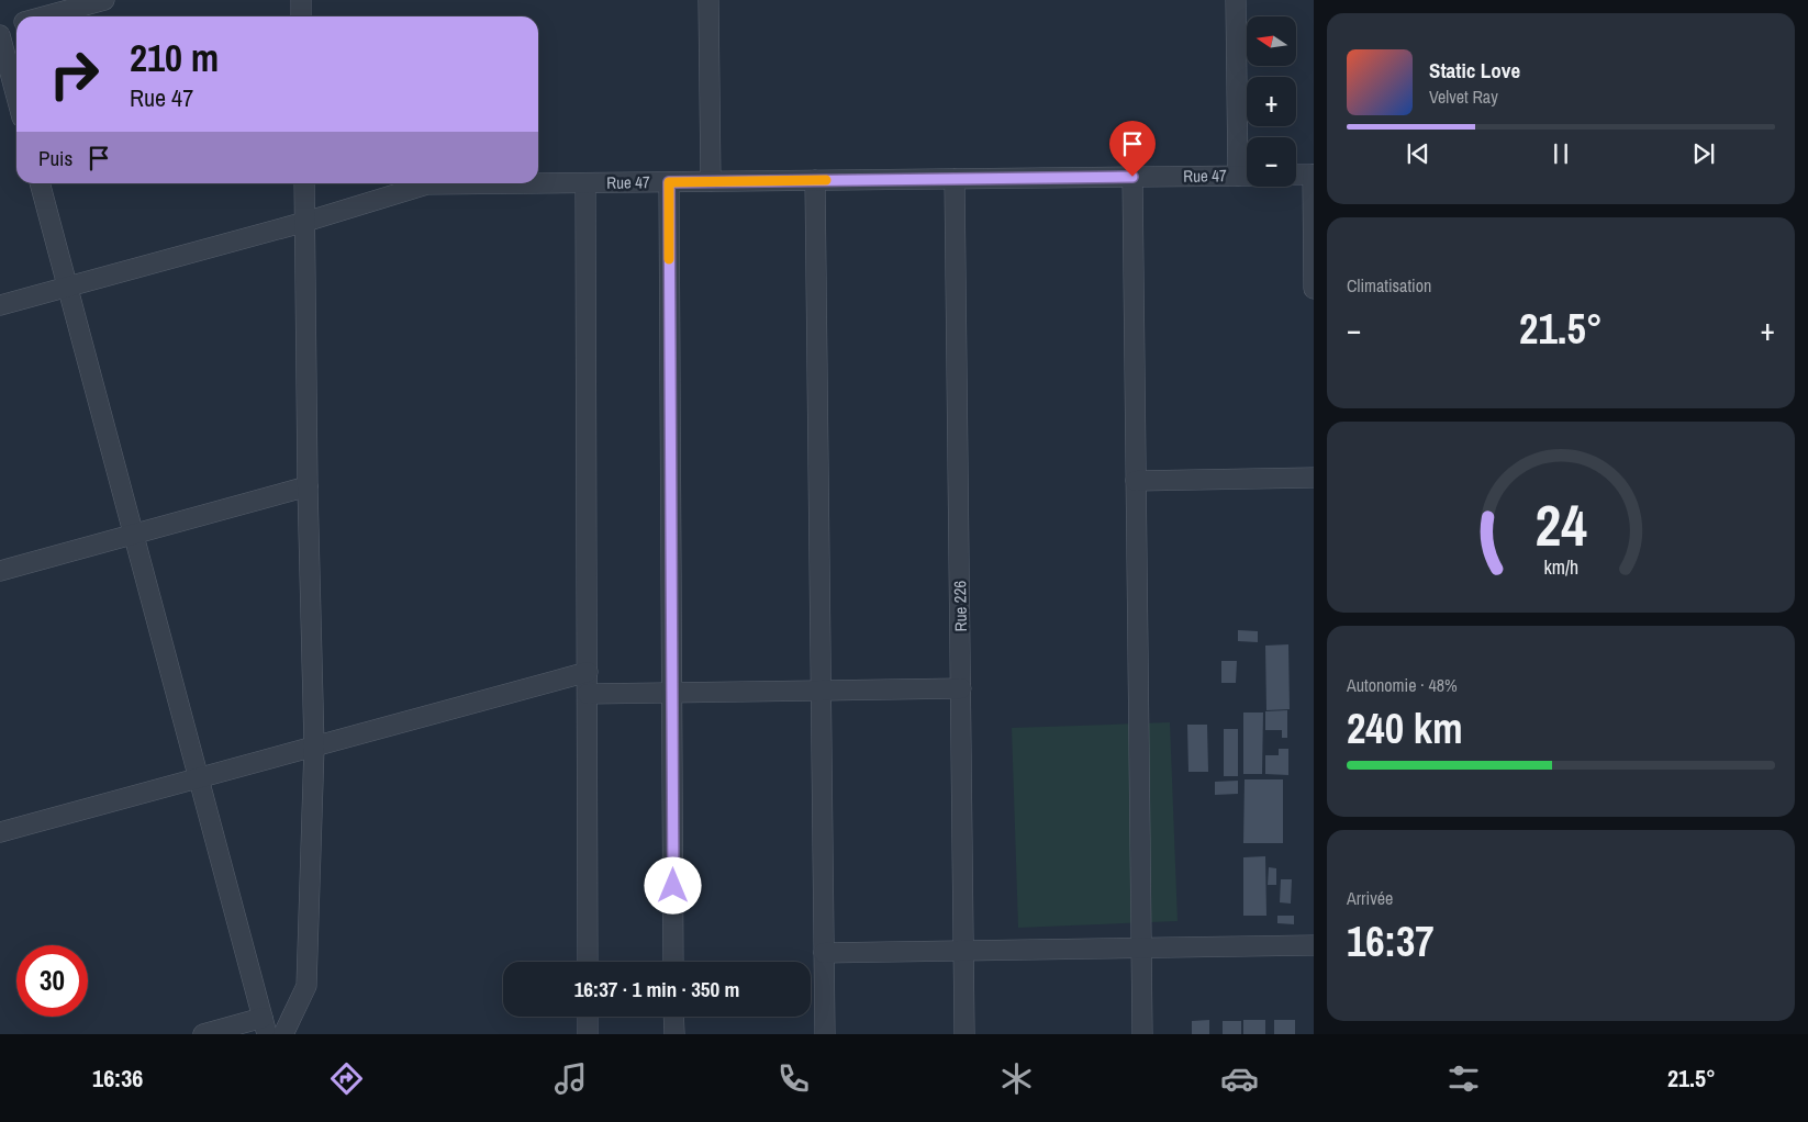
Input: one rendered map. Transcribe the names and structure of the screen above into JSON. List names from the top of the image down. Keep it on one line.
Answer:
{"streets":{"street":["Rue 47","Rue 226"]},"crossings":[["Rue 47","Rue 226"]],"north":"left","page":{"map_buttons":["+","−"],"turn":["210 m","Rue 47"],"song":["Static Love","Velvet Ray"],"then":"Puis","tile":["Climatisation",["Autonomie · 48%","240 km"],["Arrivée","16:37"]],"heat":["−","21.5°","+"],"limit":"30","trip":"16:37 · 1 min · 350 m","tabs":["16:36","21.5°"],"gauge":["24","km/h"]}}
